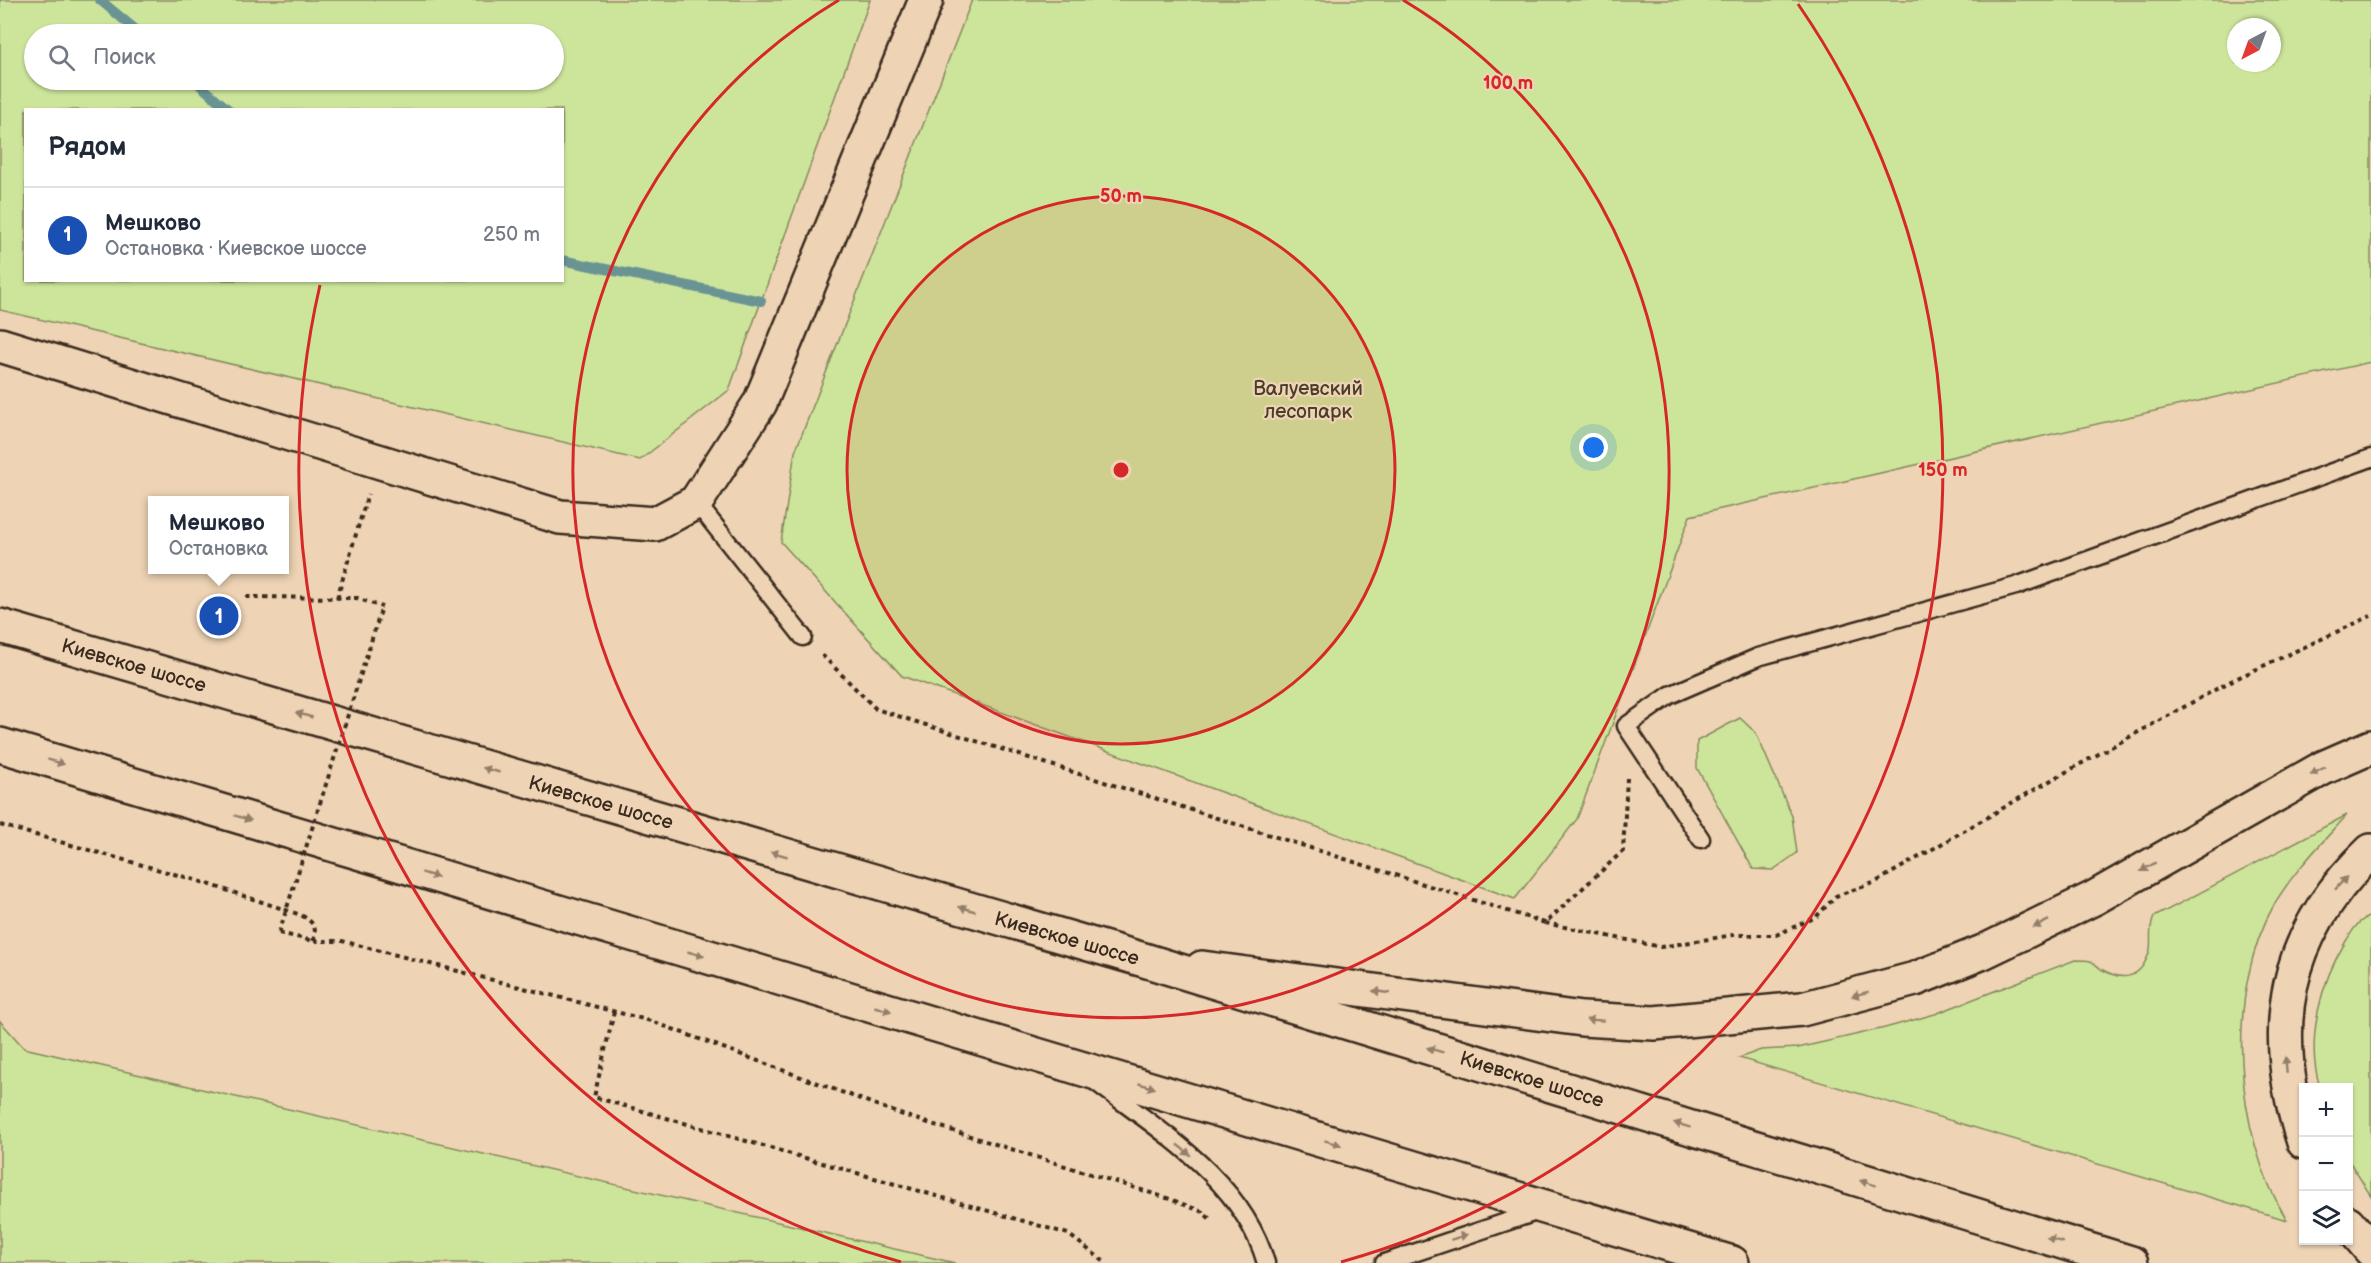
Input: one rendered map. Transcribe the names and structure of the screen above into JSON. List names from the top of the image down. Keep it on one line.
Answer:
{"streets":{"main road":["Киевское шоссе"]},"parks":["Валуевский лесопарк"],"north":"bottom left","page":{"search":"Поиск","heading":"Рядом","list":[{"mark":"1","name":"Мешково","note":"Остановка · Киевское шоссе","value":"250 m"}],"popup":["Мешково","Остановка"],"pins":"1","map_buttons":["+","−"]},"rings":["100 m","50 m","150 m"]}
